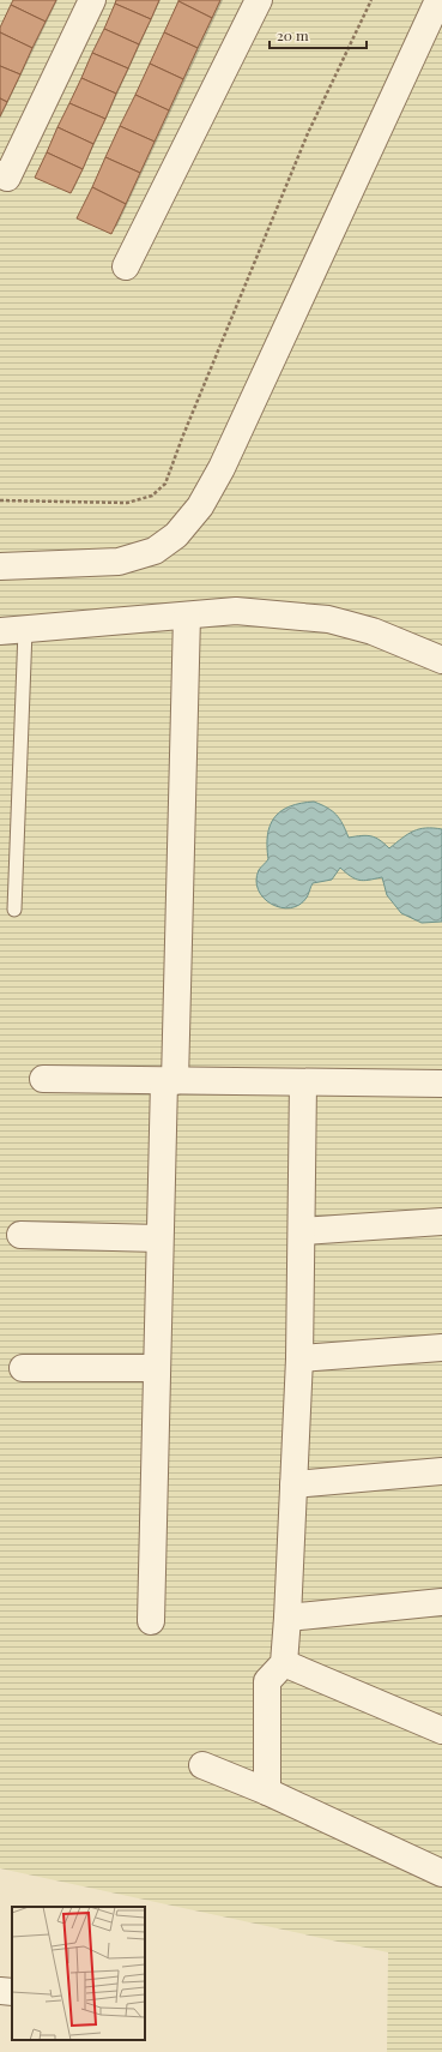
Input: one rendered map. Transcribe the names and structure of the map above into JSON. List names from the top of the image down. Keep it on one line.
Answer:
{"scale_bar":"20 m"}
